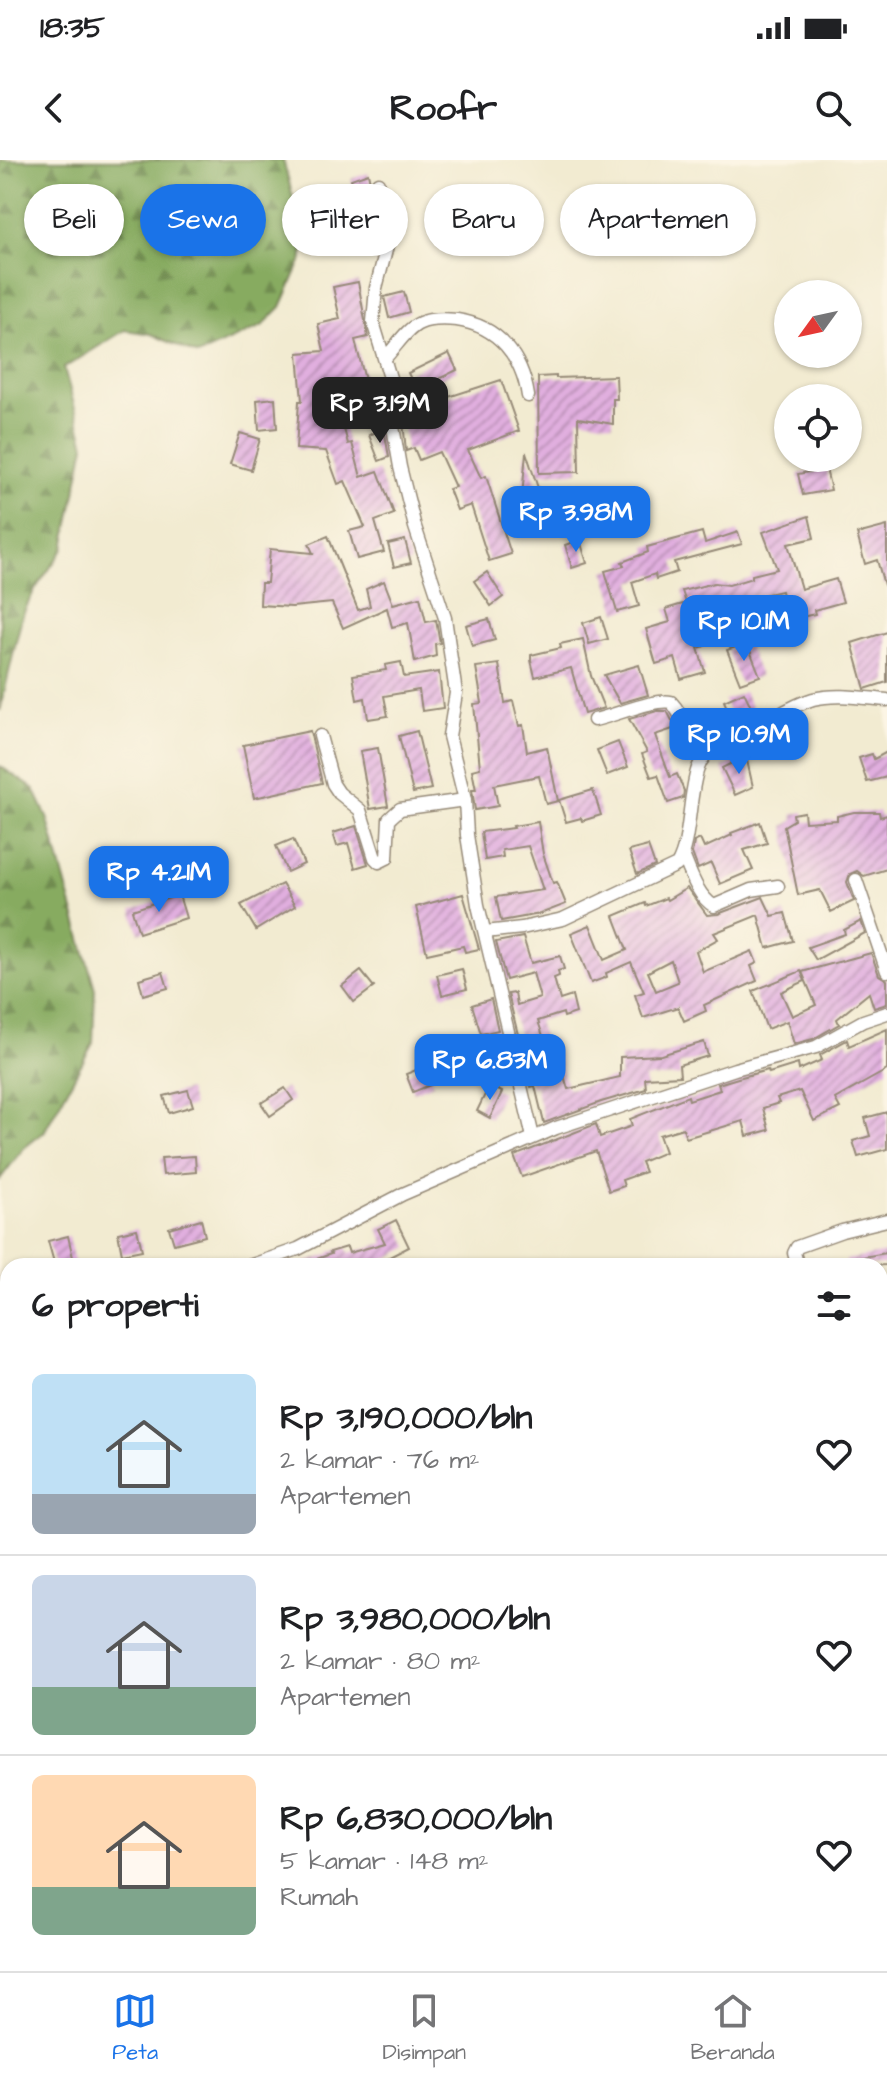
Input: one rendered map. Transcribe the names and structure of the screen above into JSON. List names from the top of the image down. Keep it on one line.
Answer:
{"north":"bottom left","page":{"status":"18:35","header":"Roofr","chip":["Beli","Sewa","Filter","Baru","Apartemen"],"price":["Rp 3.19M","Rp 3.98M","Rp 10.1M","Rp 10.9M","Rp 4.21M","Rp 6.83M"],"heading":"6 properti","list":[{"name":"Rp 3,190,000/bln","note":"2 kamar · 76 m² · Apartemen"},{"name":"Rp 3,980,000/bln","note":"2 kamar · 80 m² · Apartemen"},{"name":"Rp 6,830,000/bln","note":"5 kamar · 148 m² · Rumah"}],"tabs":["Peta","Disimpan","Beranda"]}}
